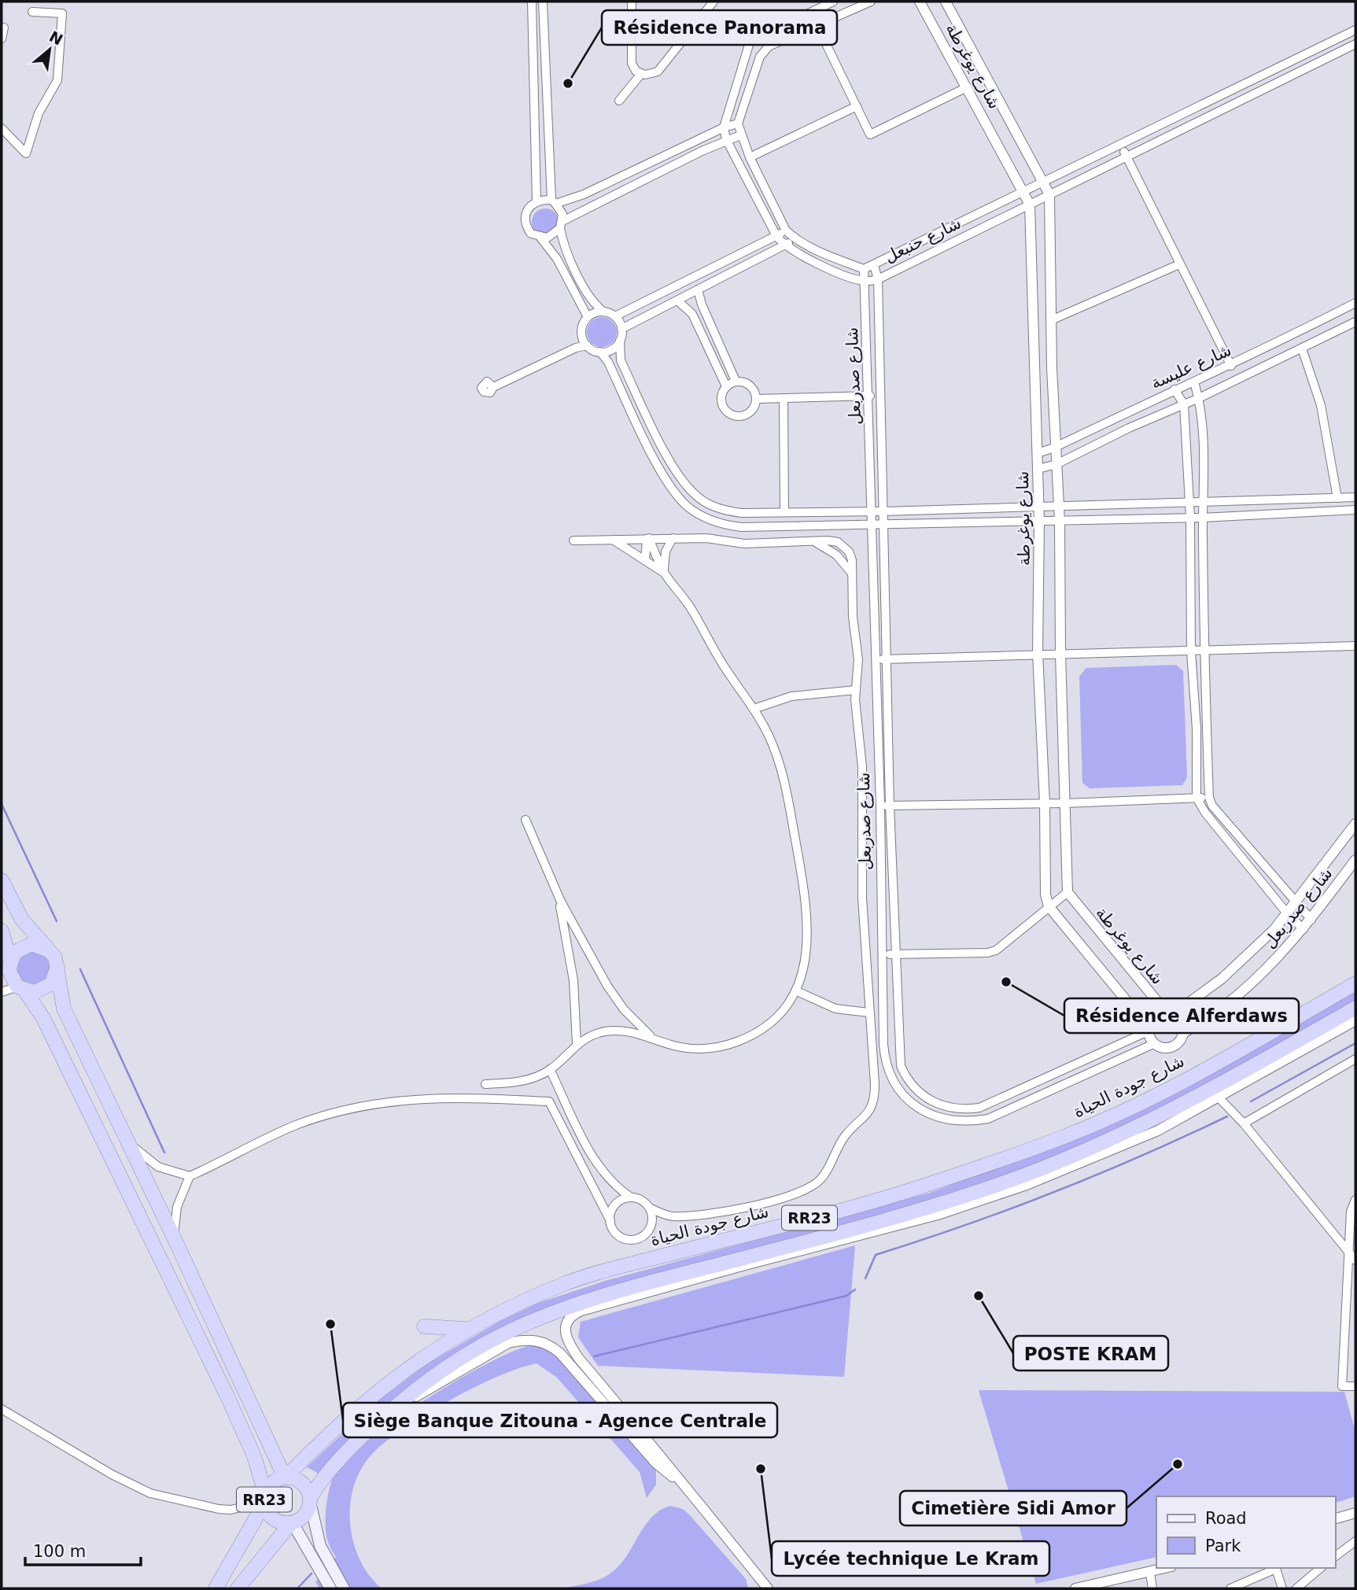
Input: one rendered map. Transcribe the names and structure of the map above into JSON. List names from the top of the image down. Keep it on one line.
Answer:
{"streets":{"highway":["شارع جودة الحياة","RR23"],"street":["شارع يوغرطة","شارع حنبعل","شارع عليسة","شارع صدربعل"]},"crossings":[["شارع يوغرطة","شارع حنبعل"],["شارع يوغرطة","شارع عليسة"],["شارع يوغرطة","شارع صدربعل"],["شارع حنبعل","شارع صدربعل"],["شارع جودة الحياة","RR23"]],"places":["Résidence Panorama","Résidence Alferdaws","POSTE KRAM","Siège Banque Zitouna - Agence Centrale","Cimetière Sidi Amor","Lycée technique Le Kram"],"legend":["Road","Park"],"scale_bar":"100 m","north":"top right"}
